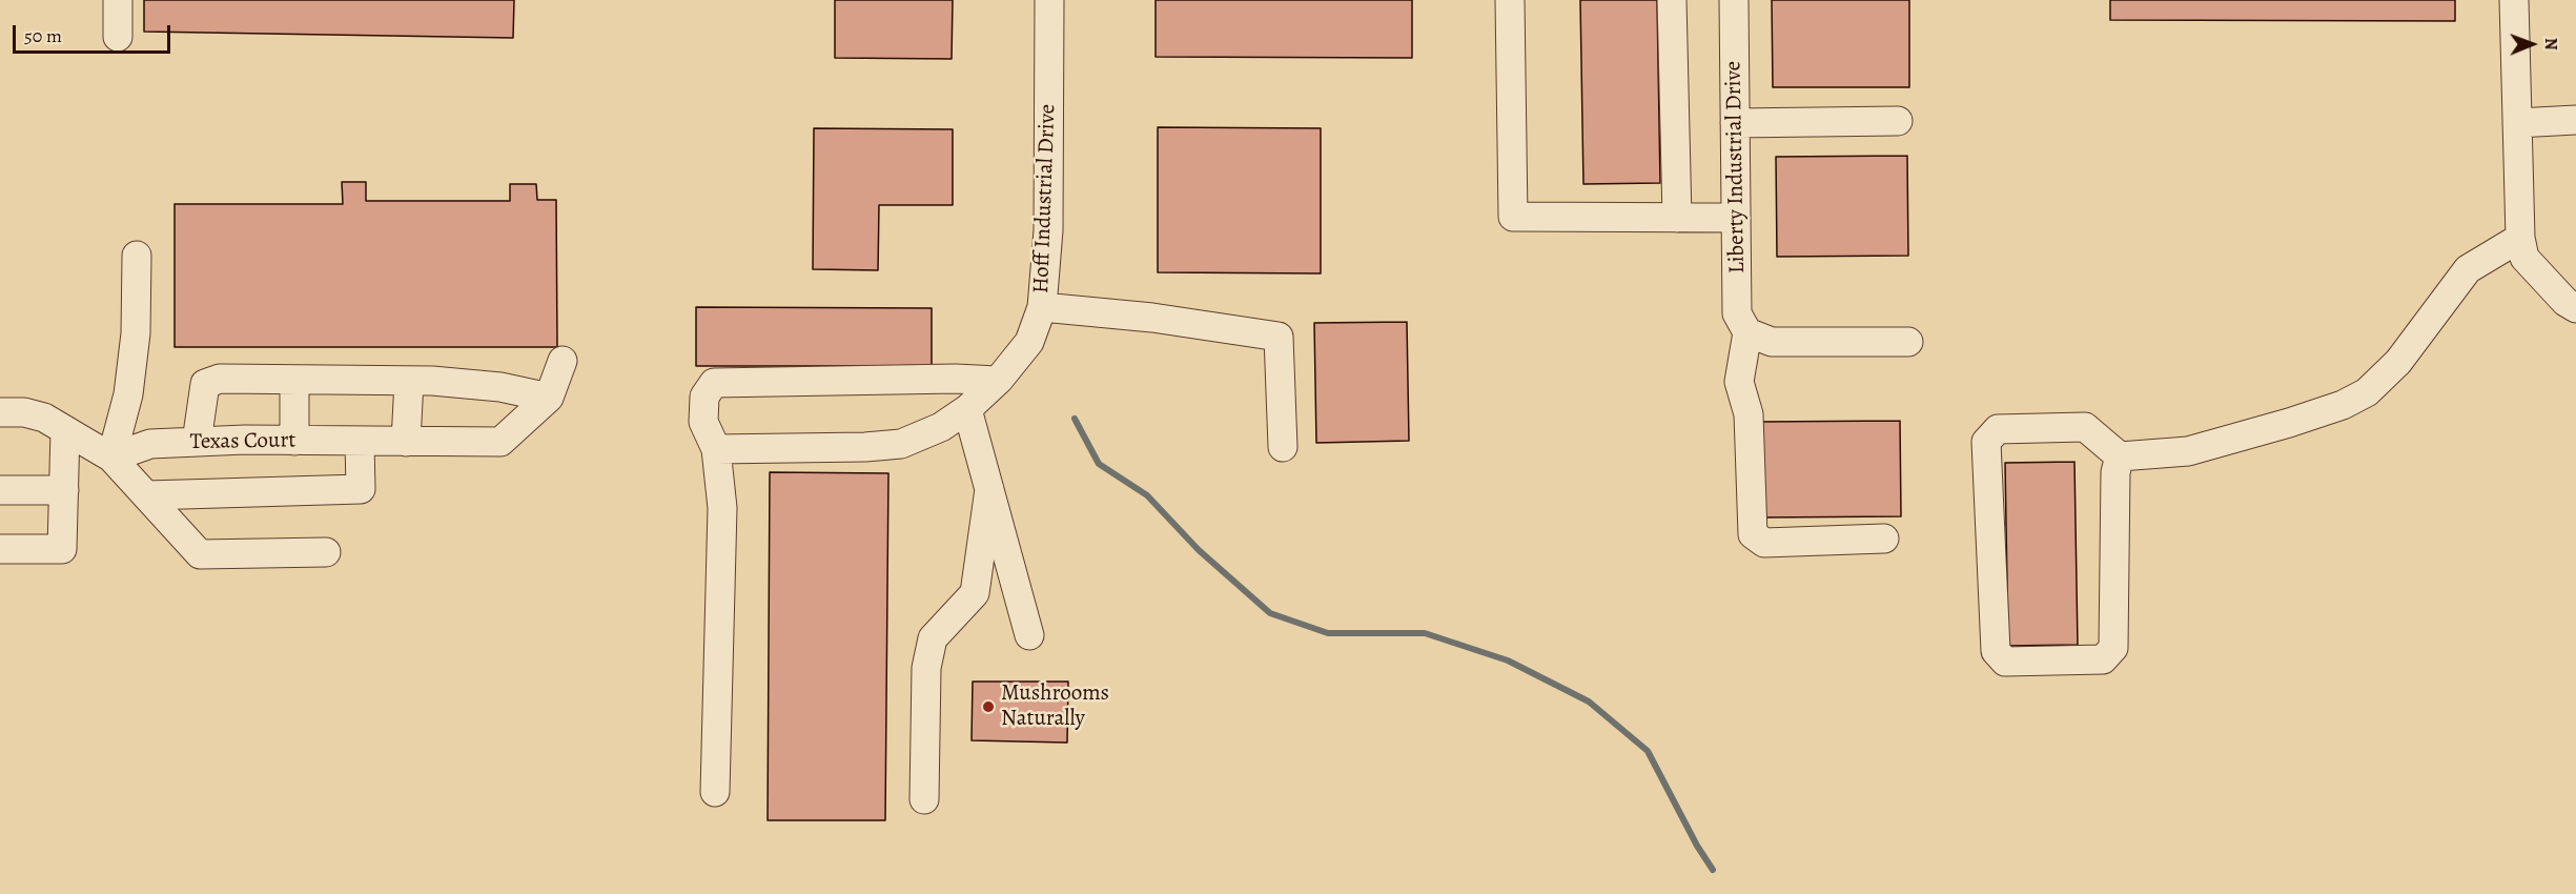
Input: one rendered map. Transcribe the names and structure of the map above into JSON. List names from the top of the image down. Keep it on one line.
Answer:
{"streets":{"street":["Liberty Industrial Drive","Hoff Industrial Drive","Texas Court"]},"places":["Mushrooms Naturally"],"scale_bar":"50 m","north":"right"}
